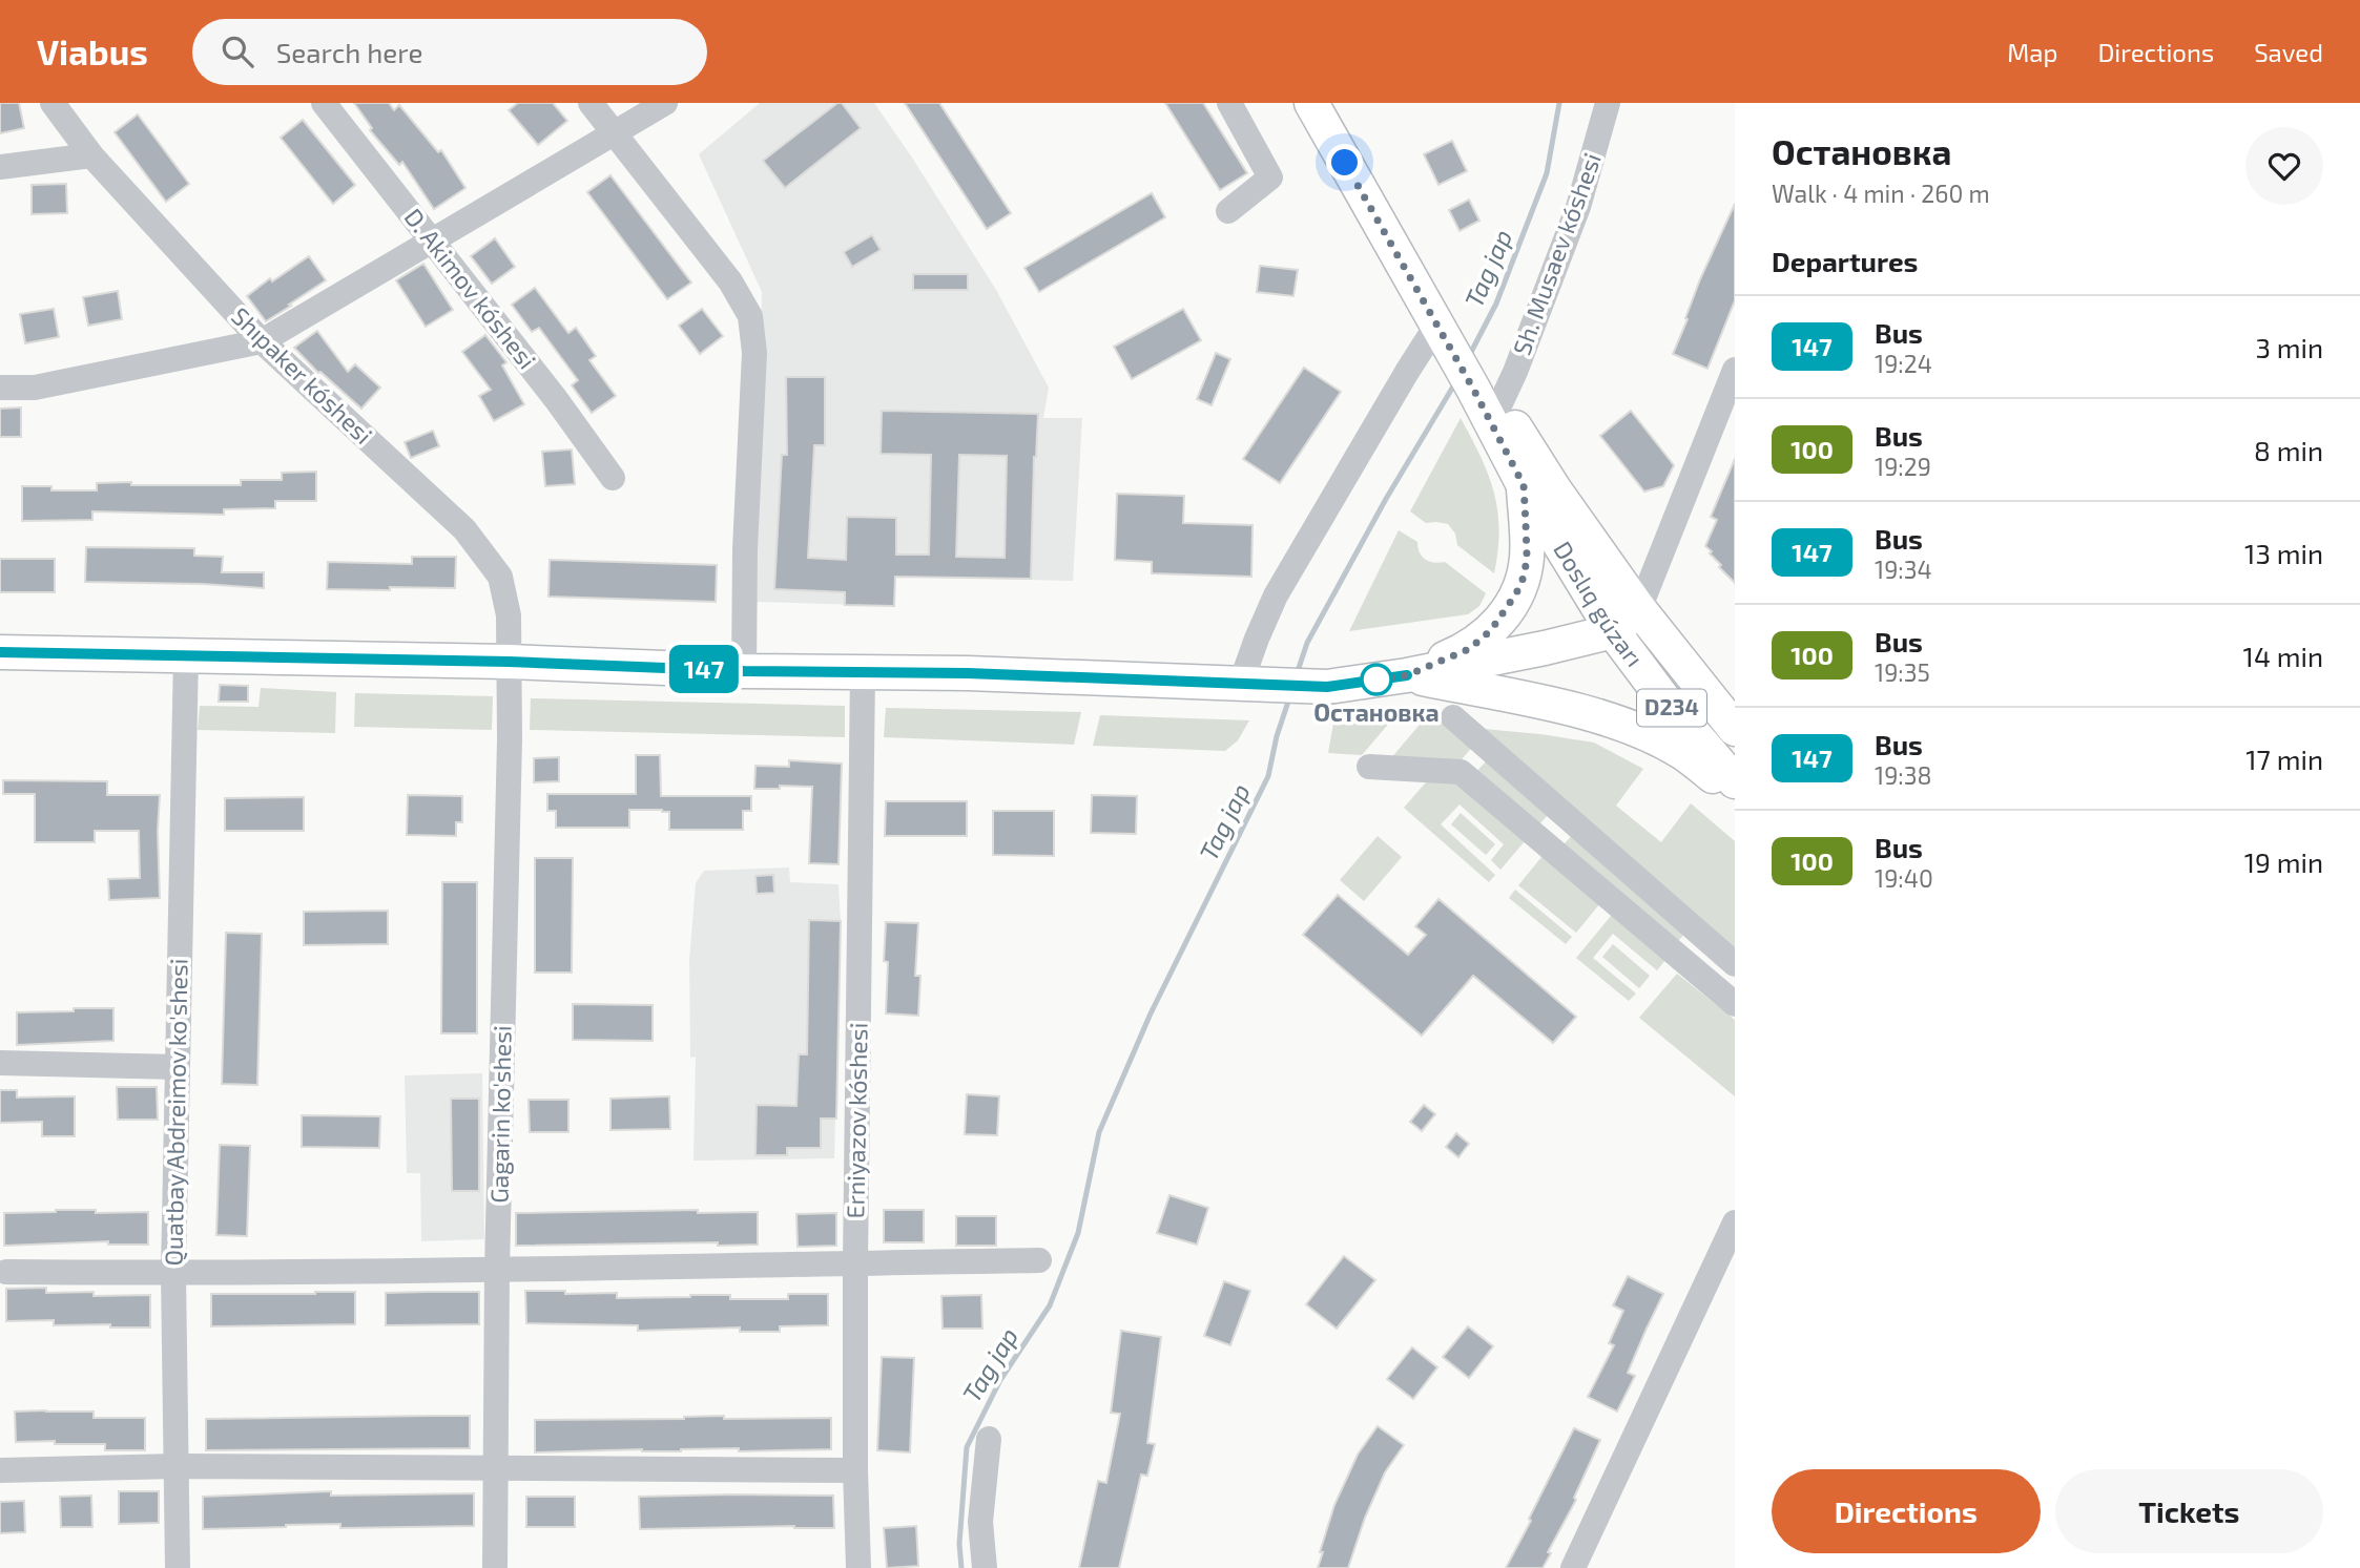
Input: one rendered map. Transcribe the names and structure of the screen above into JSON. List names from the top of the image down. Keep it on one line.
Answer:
{"streets":{"main road":["Doslıq gúzarı","D234"],"street":["Sh. Musaev kóshesi","D. Akimov kóshesi","Shıpaker kóshesi","Quatbay Abdreimov ko'shesi","Gagarin ko'shesi","Erniyazov kóshesi"]},"crossings":[["Sh. Musaev kóshesi","Doslıq gúzarı"],["Shıpaker kóshesi","Gagarin ko'shesi"]],"water":["Tag jap"],"places":["Остановка"],"lines":["bus line 147"],"page":{"header":"Viabus","search":"Search here","nav":["Map","Directions","Saved"],"on_map":"147","heading":[["Остановка","Walk · 4 min · 260 m"],"Departures"],"list":[{"mark":"147","name":"Bus","note":"19:24","value":"3 min"},{"mark":"100","name":"Bus","note":"19:29","value":"8 min"},{"mark":"147","name":"Bus","note":"19:34","value":"13 min"},{"mark":"100","name":"Bus","note":"19:35","value":"14 min"},{"mark":"147","name":"Bus","note":"19:38","value":"17 min"},{"mark":"100","name":"Bus","note":"19:40","value":"19 min"}],"buttons":["Directions","Tickets"]}}
